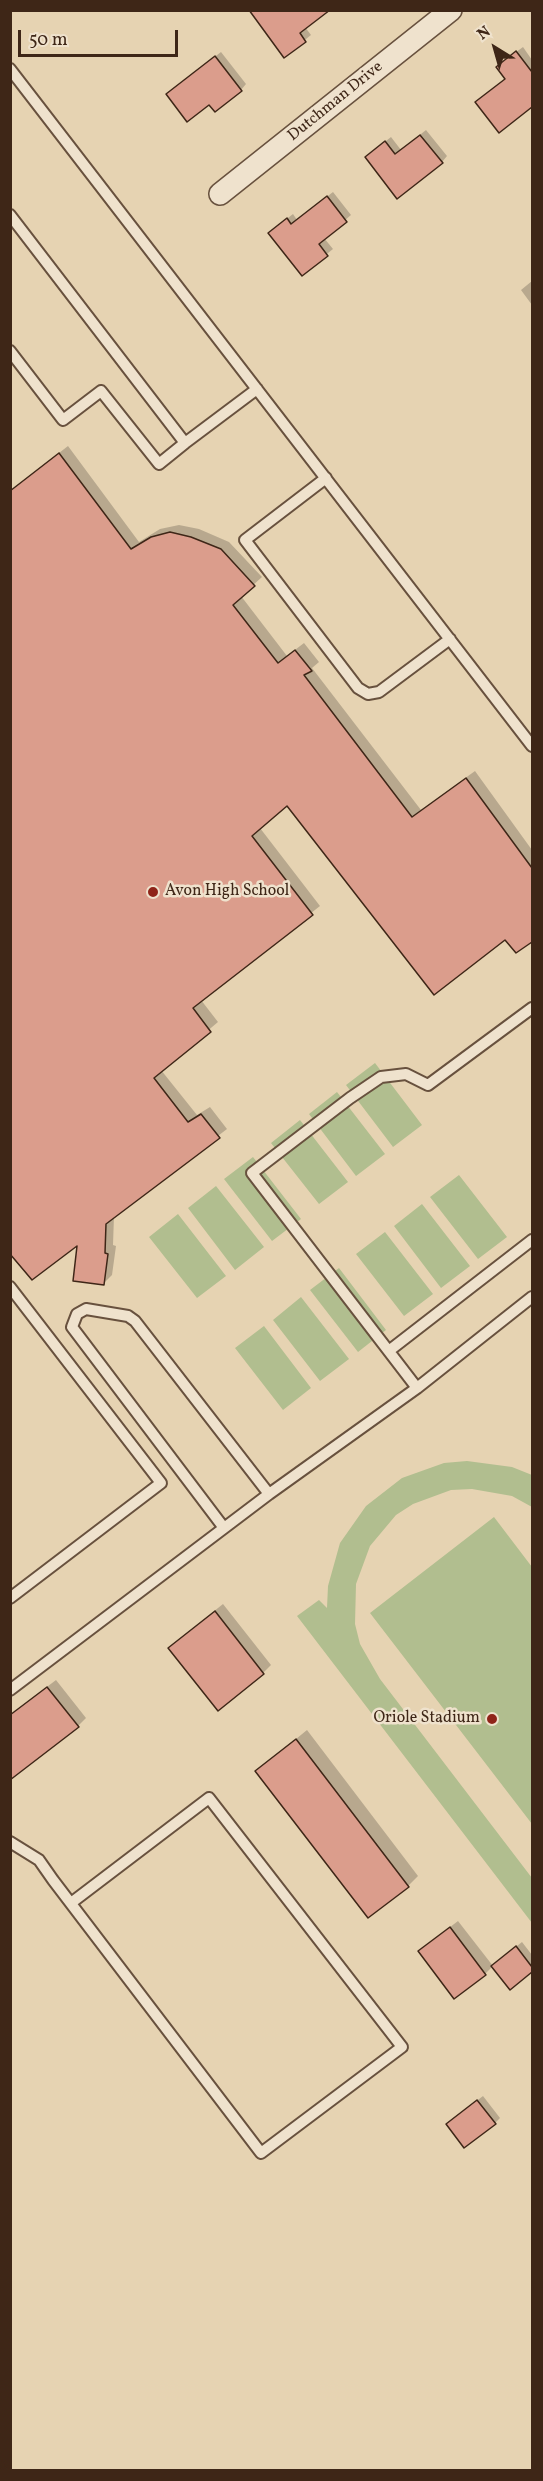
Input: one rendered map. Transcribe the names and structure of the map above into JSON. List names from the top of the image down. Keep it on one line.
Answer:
{"streets":{"street":["Dutchman Drive"]},"places":["Avon High School","Oriole Stadium"],"scale_bar":"50 m","north":"top left"}
